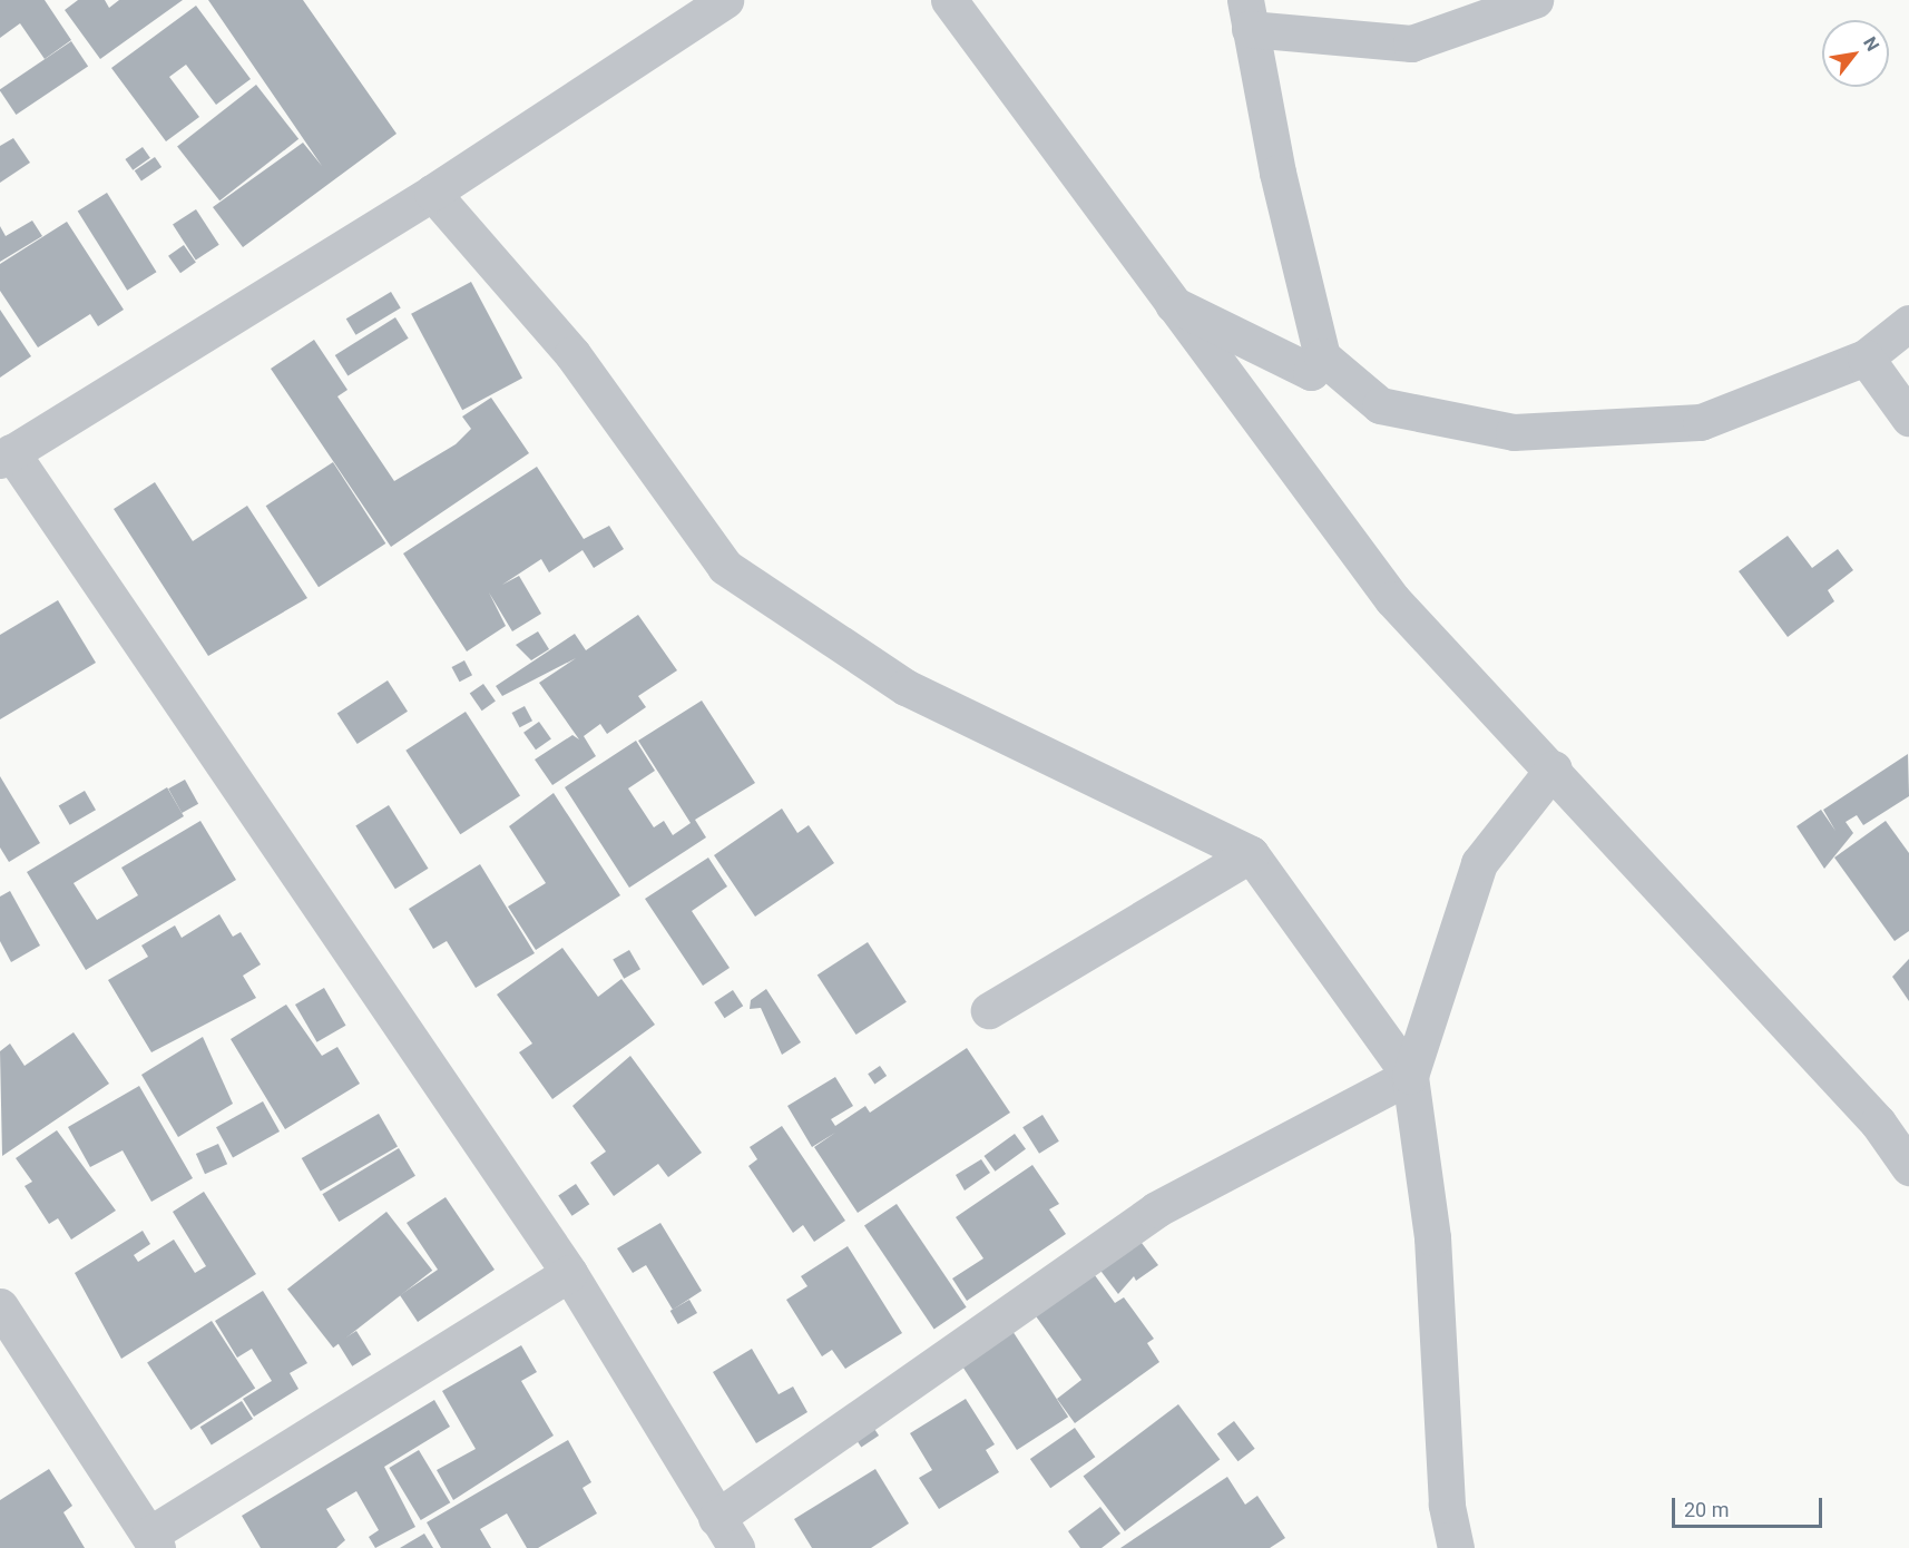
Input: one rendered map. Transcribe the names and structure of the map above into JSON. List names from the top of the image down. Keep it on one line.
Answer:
{"scale_bar":"20 m","north":"top right"}
